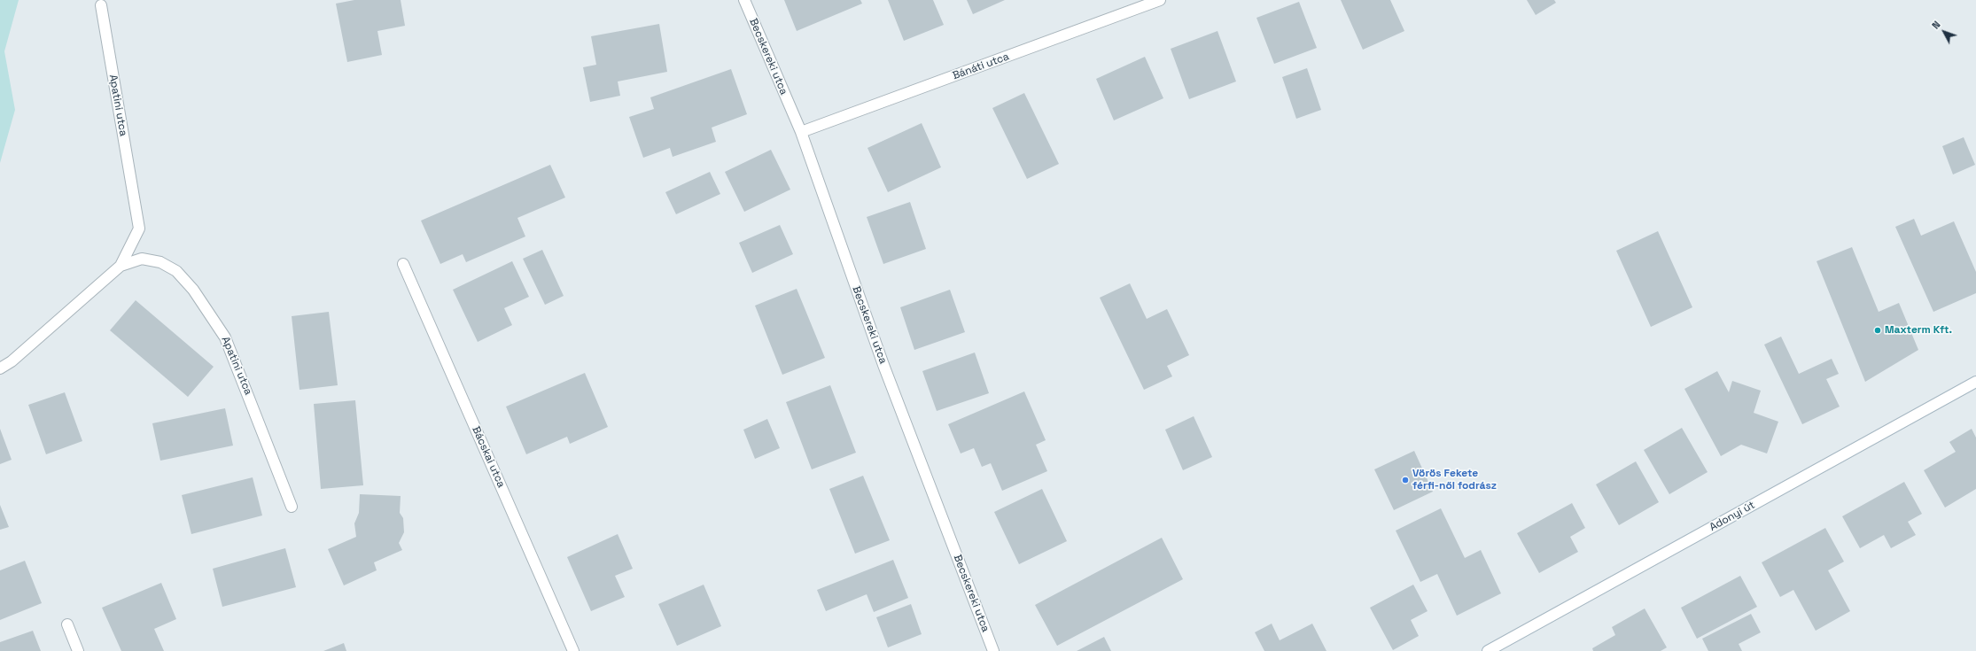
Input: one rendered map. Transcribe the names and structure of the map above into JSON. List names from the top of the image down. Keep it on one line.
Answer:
{"streets":{"street":["Becskereki utca","Bánáti utca","Apatini utca","Bácskai utca","Adonyi út"]},"crossings":[["Becskereki utca","Bánáti utca"]],"places":["Maxterm Kft.","Vörös Fekete férfi-női fodrász"],"north":"top left"}
